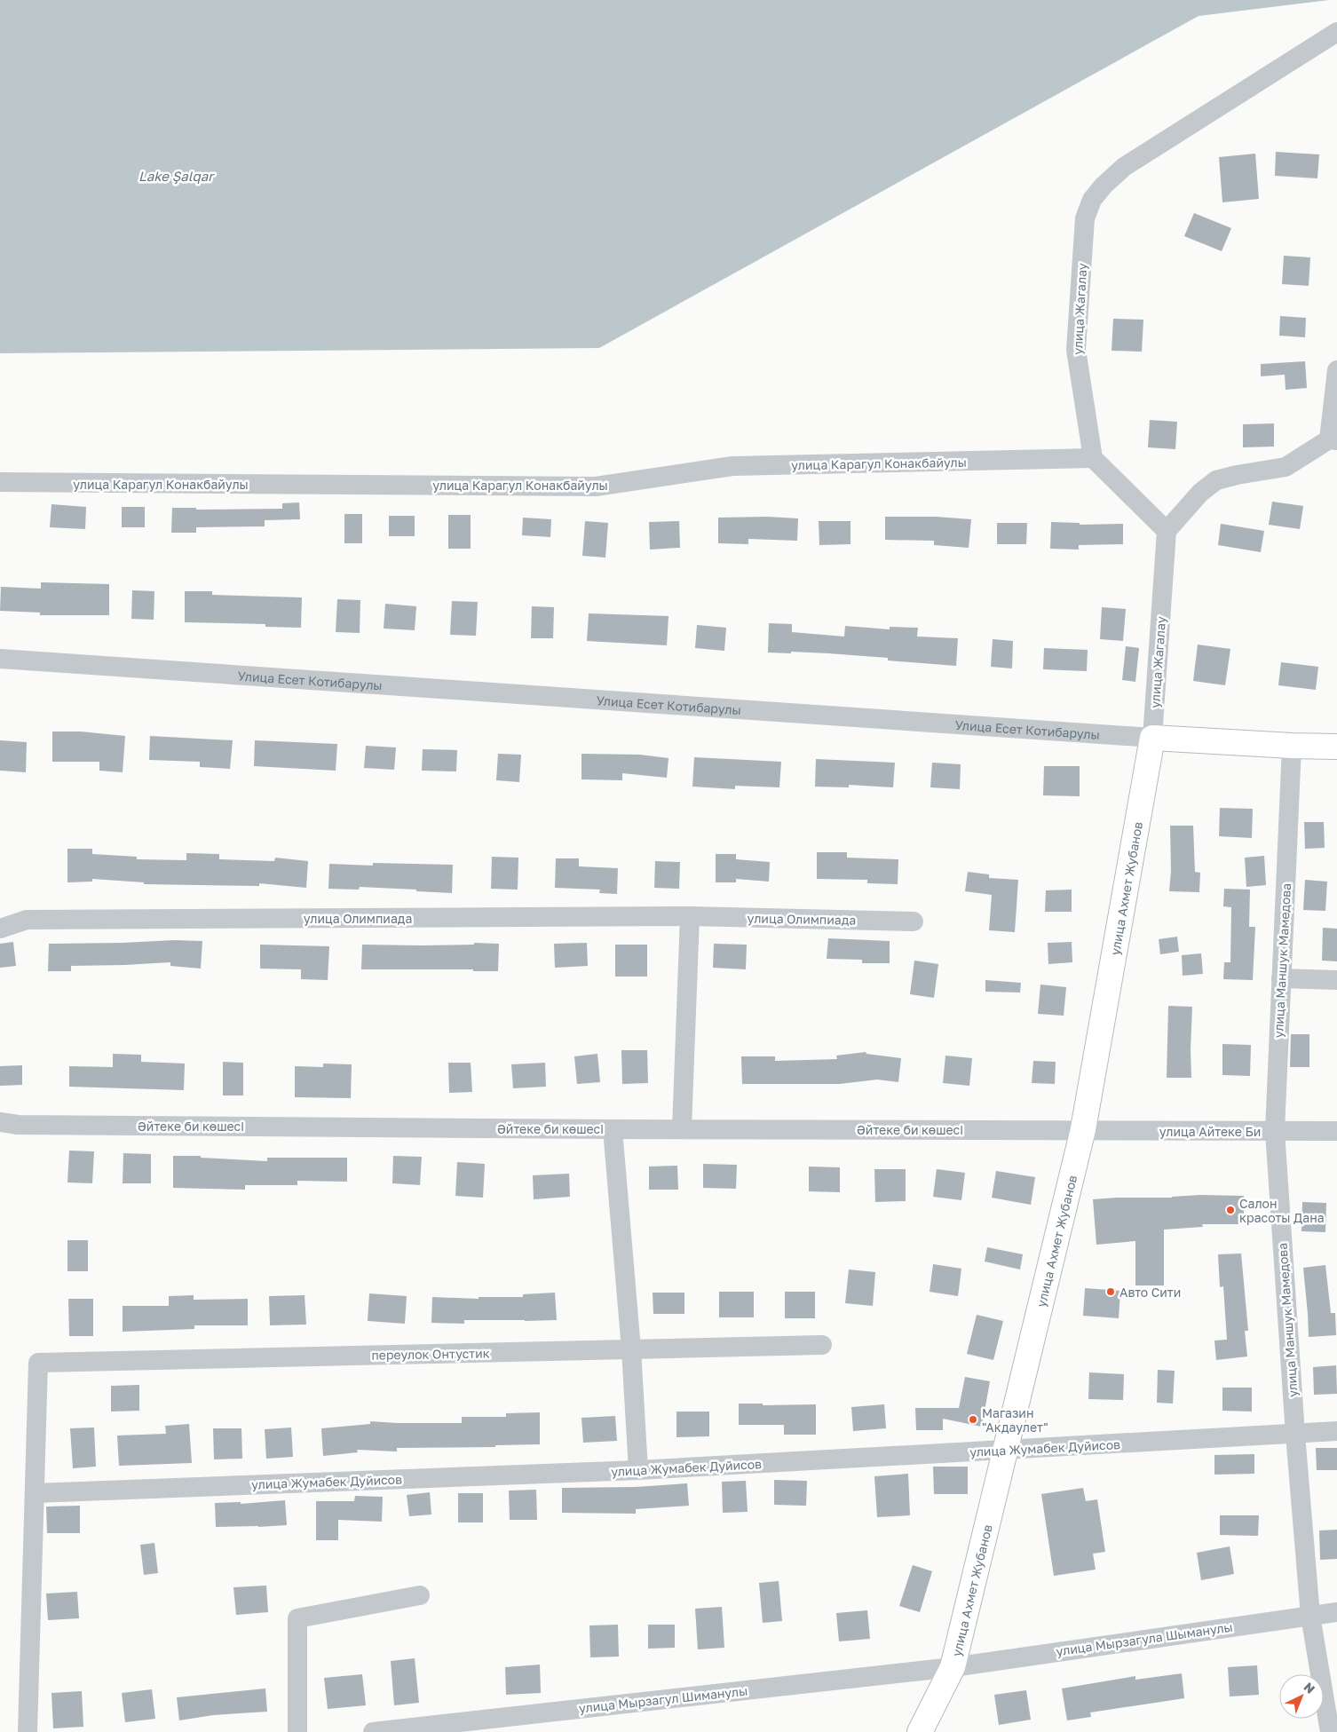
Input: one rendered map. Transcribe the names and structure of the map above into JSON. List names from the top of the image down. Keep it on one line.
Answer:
{"streets":{"main road":["Улица Есет Котибарулы","улица Ахмет Жубанов"],"street":["улица Жагалау","улица Карагул Конакбайулы","улица Олимпиада","улица Маншук Мамедова","Әйтеке би көшесі","улица Айтеке Би","переулок Онтустик","улица Жумабек Дуйисов","улица Мырзагула Шыманулы","улица Мырзагул Шиманулы"]},"crossings":[["улица Жагалау","улица Карагул Конакбайулы"],["улица Жагалау","Улица Есет Котибарулы"],["улица Жагалау","улица Ахмет Жубанов"],["Улица Есет Котибарулы","улица Ахмет Жубанов"],["Улица Есет Котибарулы","улица Маншук Мамедова"],["улица Ахмет Жубанов","Әйтеке би көшесі"],["улица Ахмет Жубанов","улица Айтеке Би"],["улица Ахмет Жубанов","улица Жумабек Дуйисов"],["улица Ахмет Жубанов","улица Мырзагула Шыманулы"],["улица Ахмет Жубанов","улица Мырзагул Шиманулы"],["улица Маншук Мамедова","улица Айтеке Би"],["улица Маншук Мамедова","улица Жумабек Дуйисов"],["улица Маншук Мамедова","улица Мырзагула Шыманулы"],["Әйтеке би көшесі","улица Айтеке Би"],["переулок Онтустик","улица Жумабек Дуйисов"],["улица Мырзагула Шыманулы","улица Мырзагул Шиманулы"]],"water":["Lake Şalqar"],"places":["Салон красоты Дана","Авто Сити","Магазин \"Акдаулет\""],"north":"top right"}
